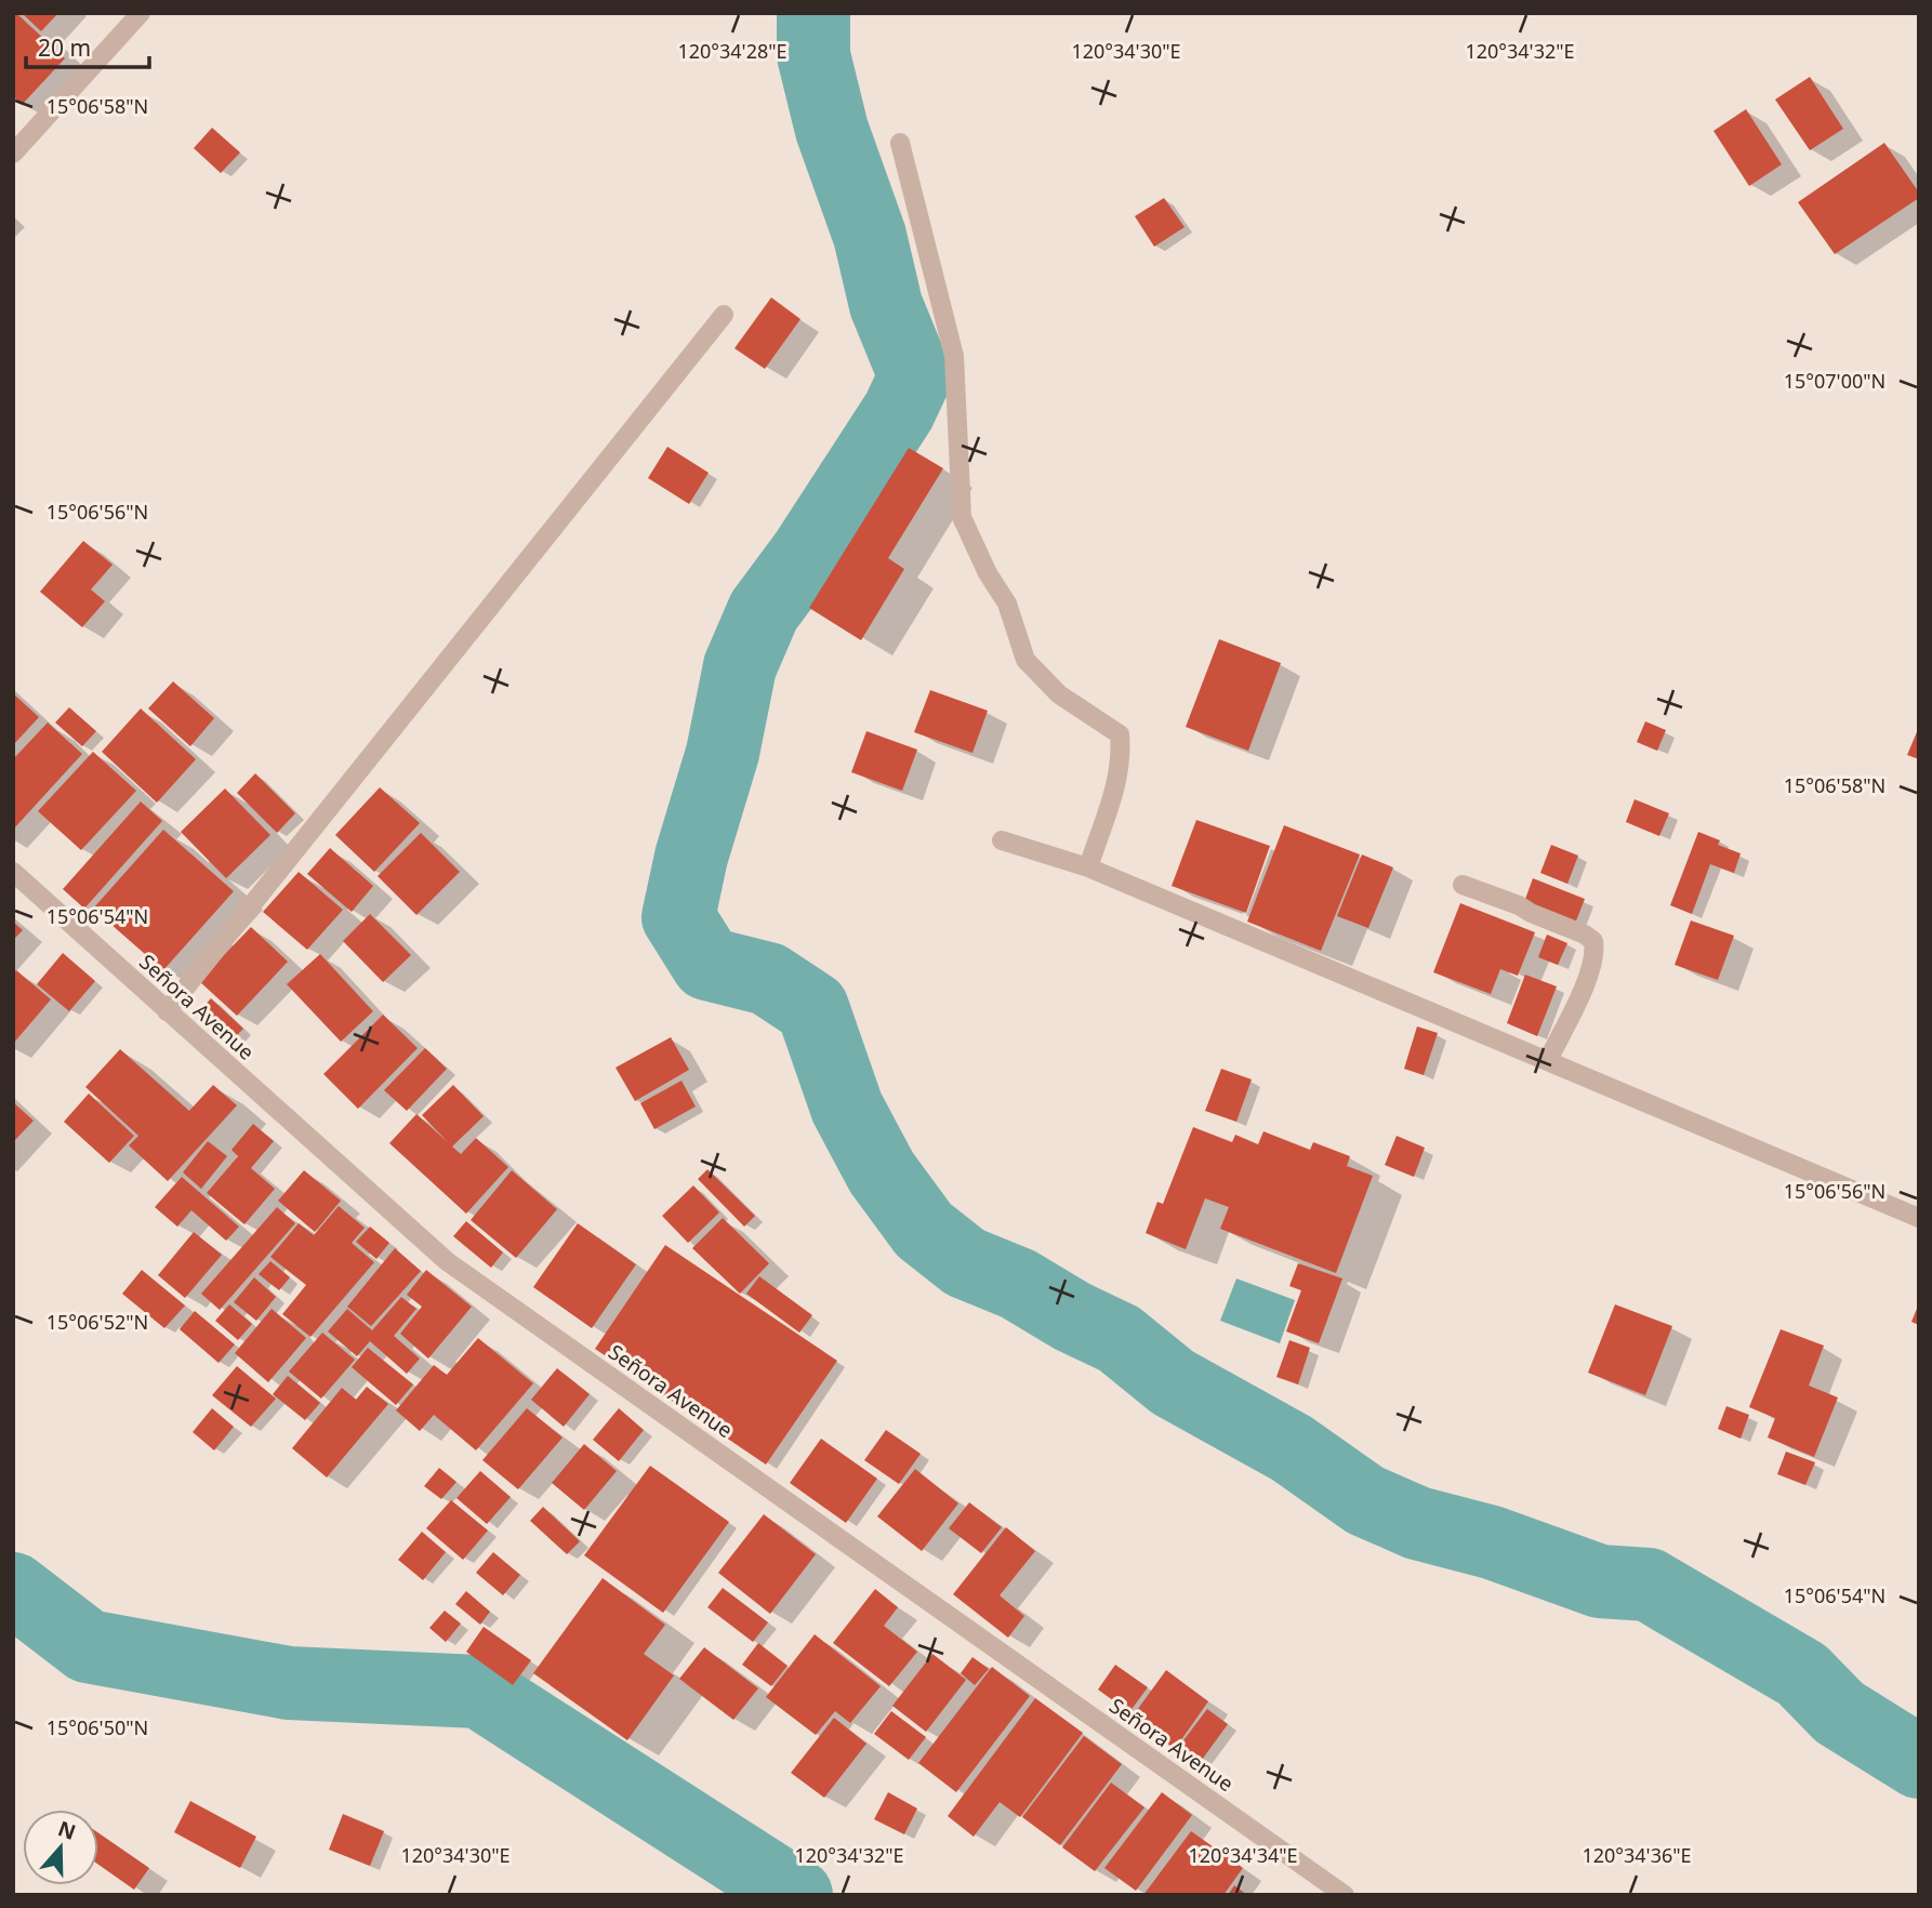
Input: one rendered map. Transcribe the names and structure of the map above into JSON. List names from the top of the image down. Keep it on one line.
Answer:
{"streets":{"street":["Señora Avenue"]},"scale_bar":"20 m","north":"top","coordinates":["120°34'28\"E","120°34'30\"E","120°34'32\"E","15°06'58\"N","15°07'00\"N","15°06'56\"N","15°06'54\"N","15°06'52\"N","15°06'50\"N","120°34'34\"E","120°34'36\"E"]}
